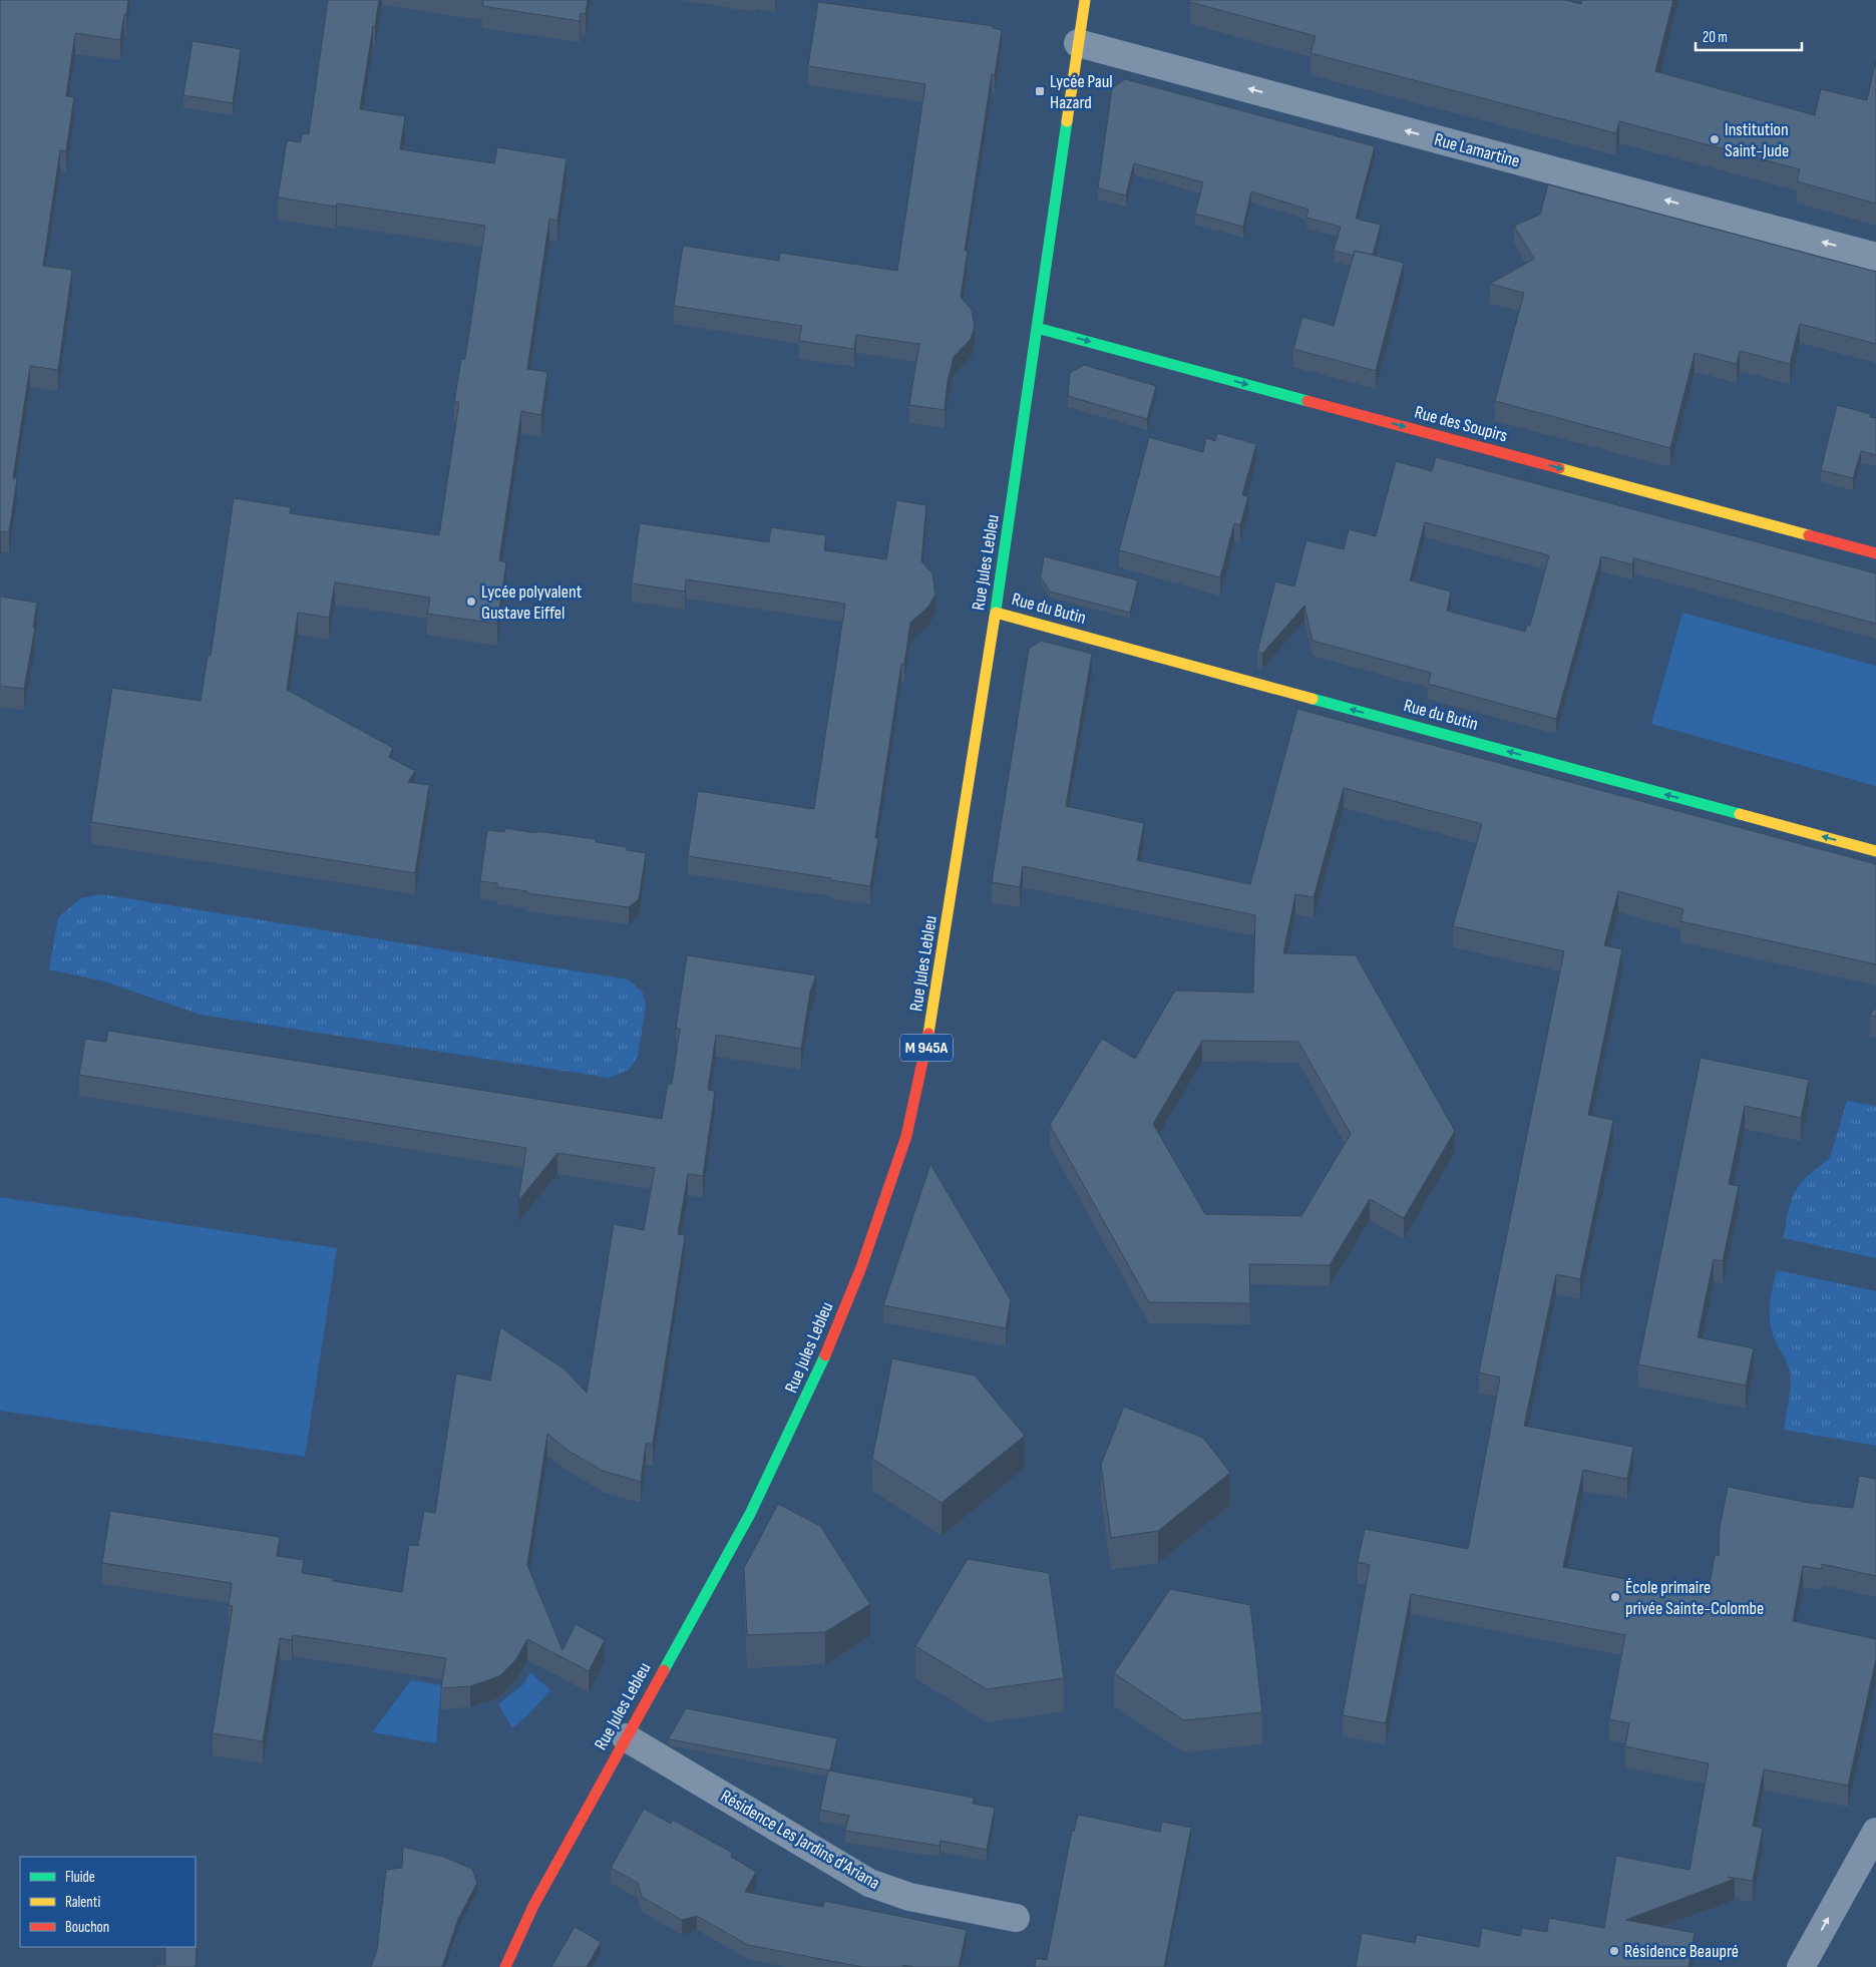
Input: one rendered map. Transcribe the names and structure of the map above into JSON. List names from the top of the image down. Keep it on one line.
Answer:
{"streets":{"main road":["Rue des Soupirs","Rue Jules Lebleu","Rue du Butin","M 945A"],"street":["Rue Lamartine","Résidence Les Jardins d'Ariana"]},"crossings":[["Rue Lamartine","Rue Jules Lebleu"],["Rue des Soupirs","Rue Jules Lebleu"],["Rue Jules Lebleu","Rue du Butin"],["Rue Jules Lebleu","Résidence Les Jardins d'Ariana"]],"one_way":["Rue Lamartine","Rue des Soupirs","Rue du Butin"],"places":{"transit":["Lycée Paul Hazard"],"other":["Institution Saint-Jude","Lycée polyvalent Gustave Eiffel","École primaire privée Sainte-Colombe","Résidence Beaupré"]},"legend":["Fluide","Ralenti","Bouchon"],"scale_bar":"20 m"}
